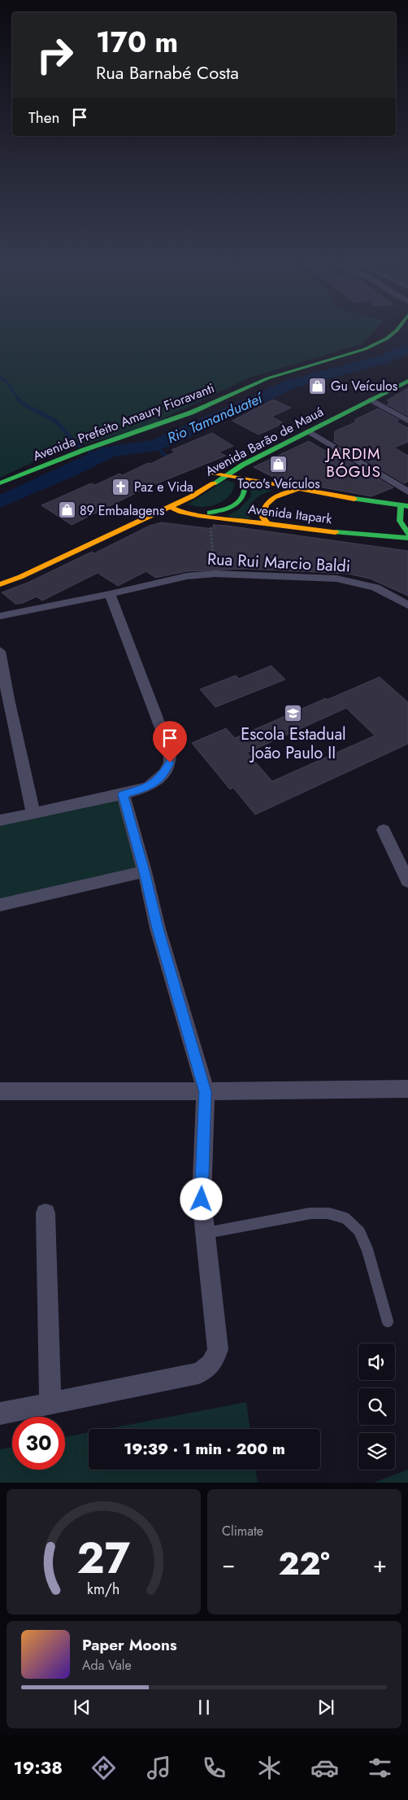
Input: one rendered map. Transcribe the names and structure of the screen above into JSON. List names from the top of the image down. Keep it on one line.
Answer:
{"streets":{"main road":["Avenida Prefeito Amaury Fioravanti","Avenida Barão de Mauá","Avenida Itapark"],"street":["Rua Rui Marcio Baldi"]},"crossings":[["Avenida Barão de Mauá","Avenida Itapark"]],"districts":["JARDIM BÓGUS"],"water":["Rio Tamanduateí"],"places":{"shop":["Gu Veículos","Toco's Veículos","89 Embalagens"],"church":["Paz e Vida"],"school or university":["Escola Estadual João Paulo II"]},"page":{"turn":["170 m","Rua Barnabé Costa"],"then":"Then","limit":"30","trip":"19:39 · 1 min · 200 m","tile":"Climate","heat":["−","22°","+"],"song":["Paper Moons","Ada Vale"],"tabs":"19:38","gauge":["27","km/h"]}}
